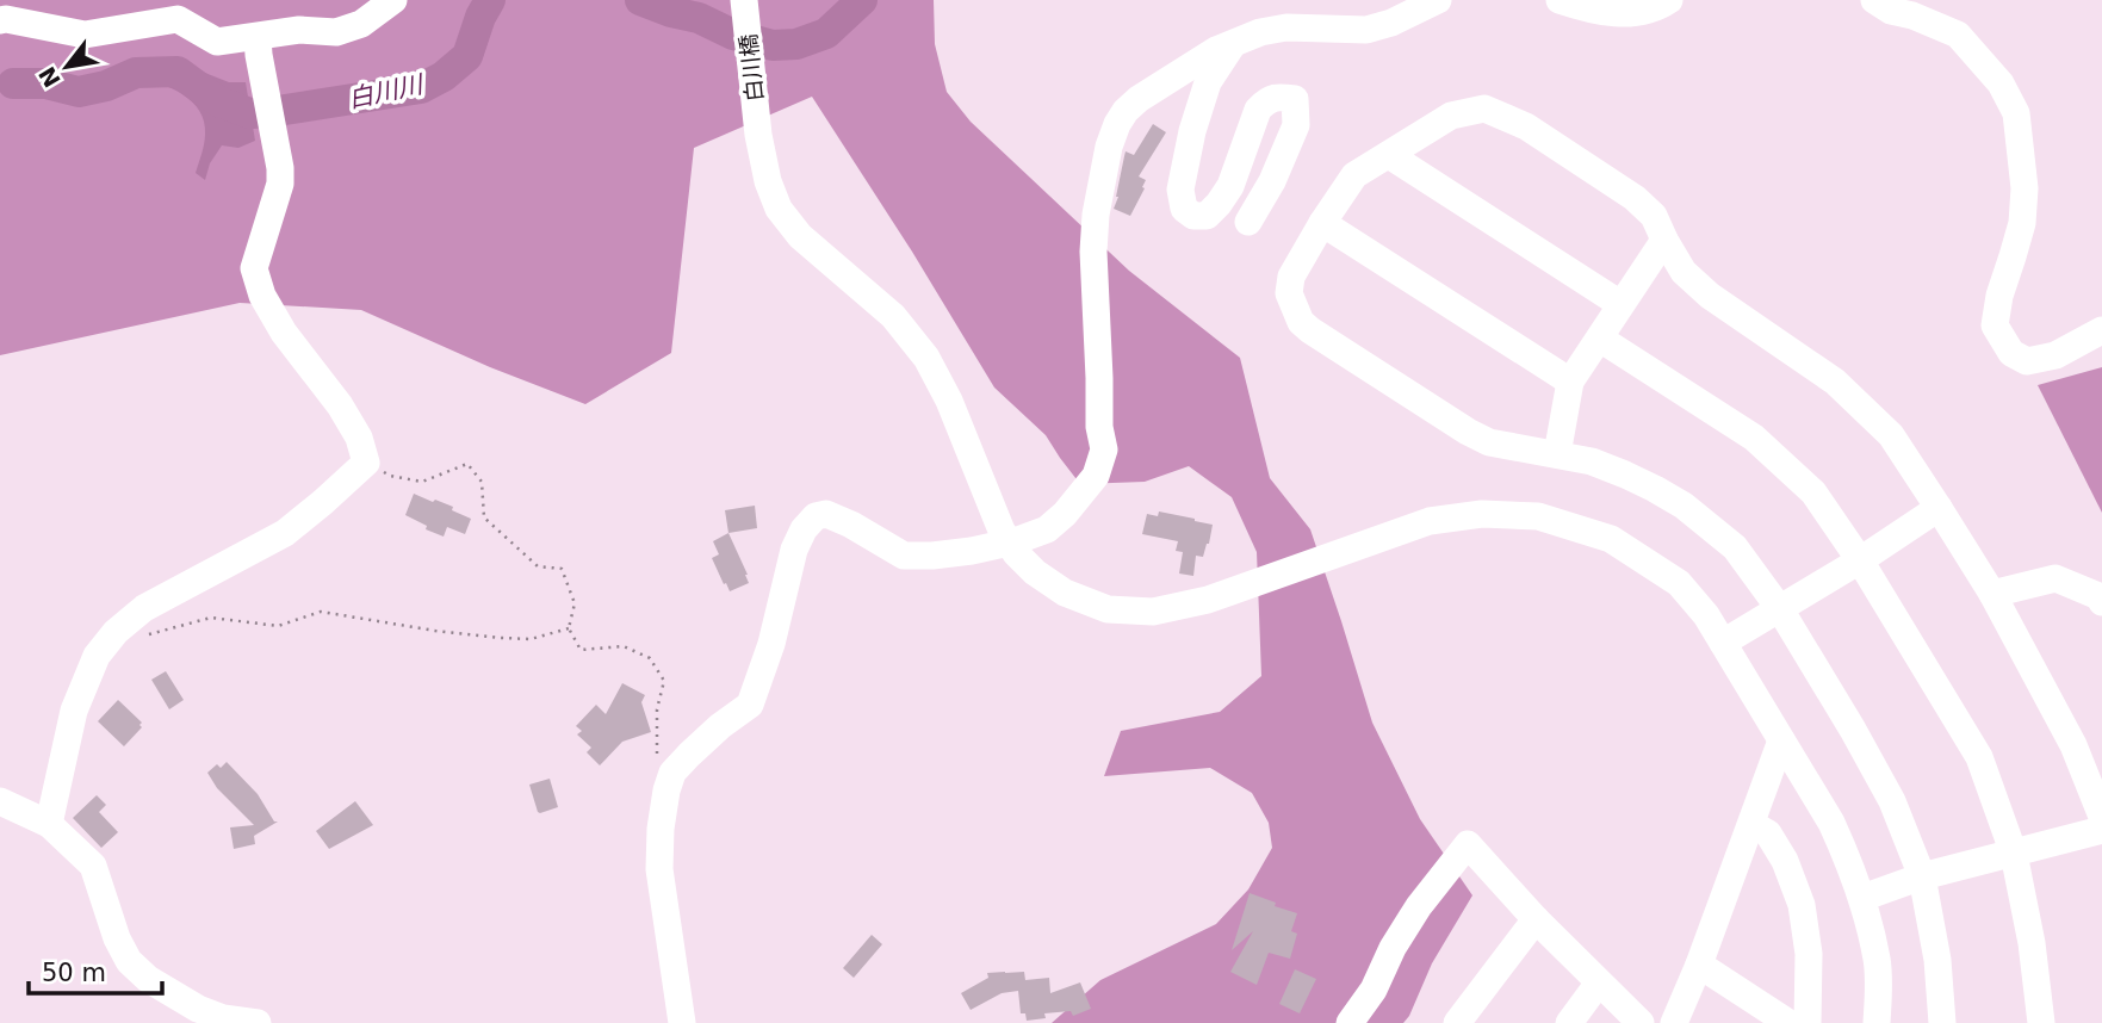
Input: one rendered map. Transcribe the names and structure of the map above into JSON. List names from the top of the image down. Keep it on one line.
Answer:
{"streets":{"street":["白川橋"]},"water":["白川川"],"scale_bar":"50 m","north":"bottom left"}
